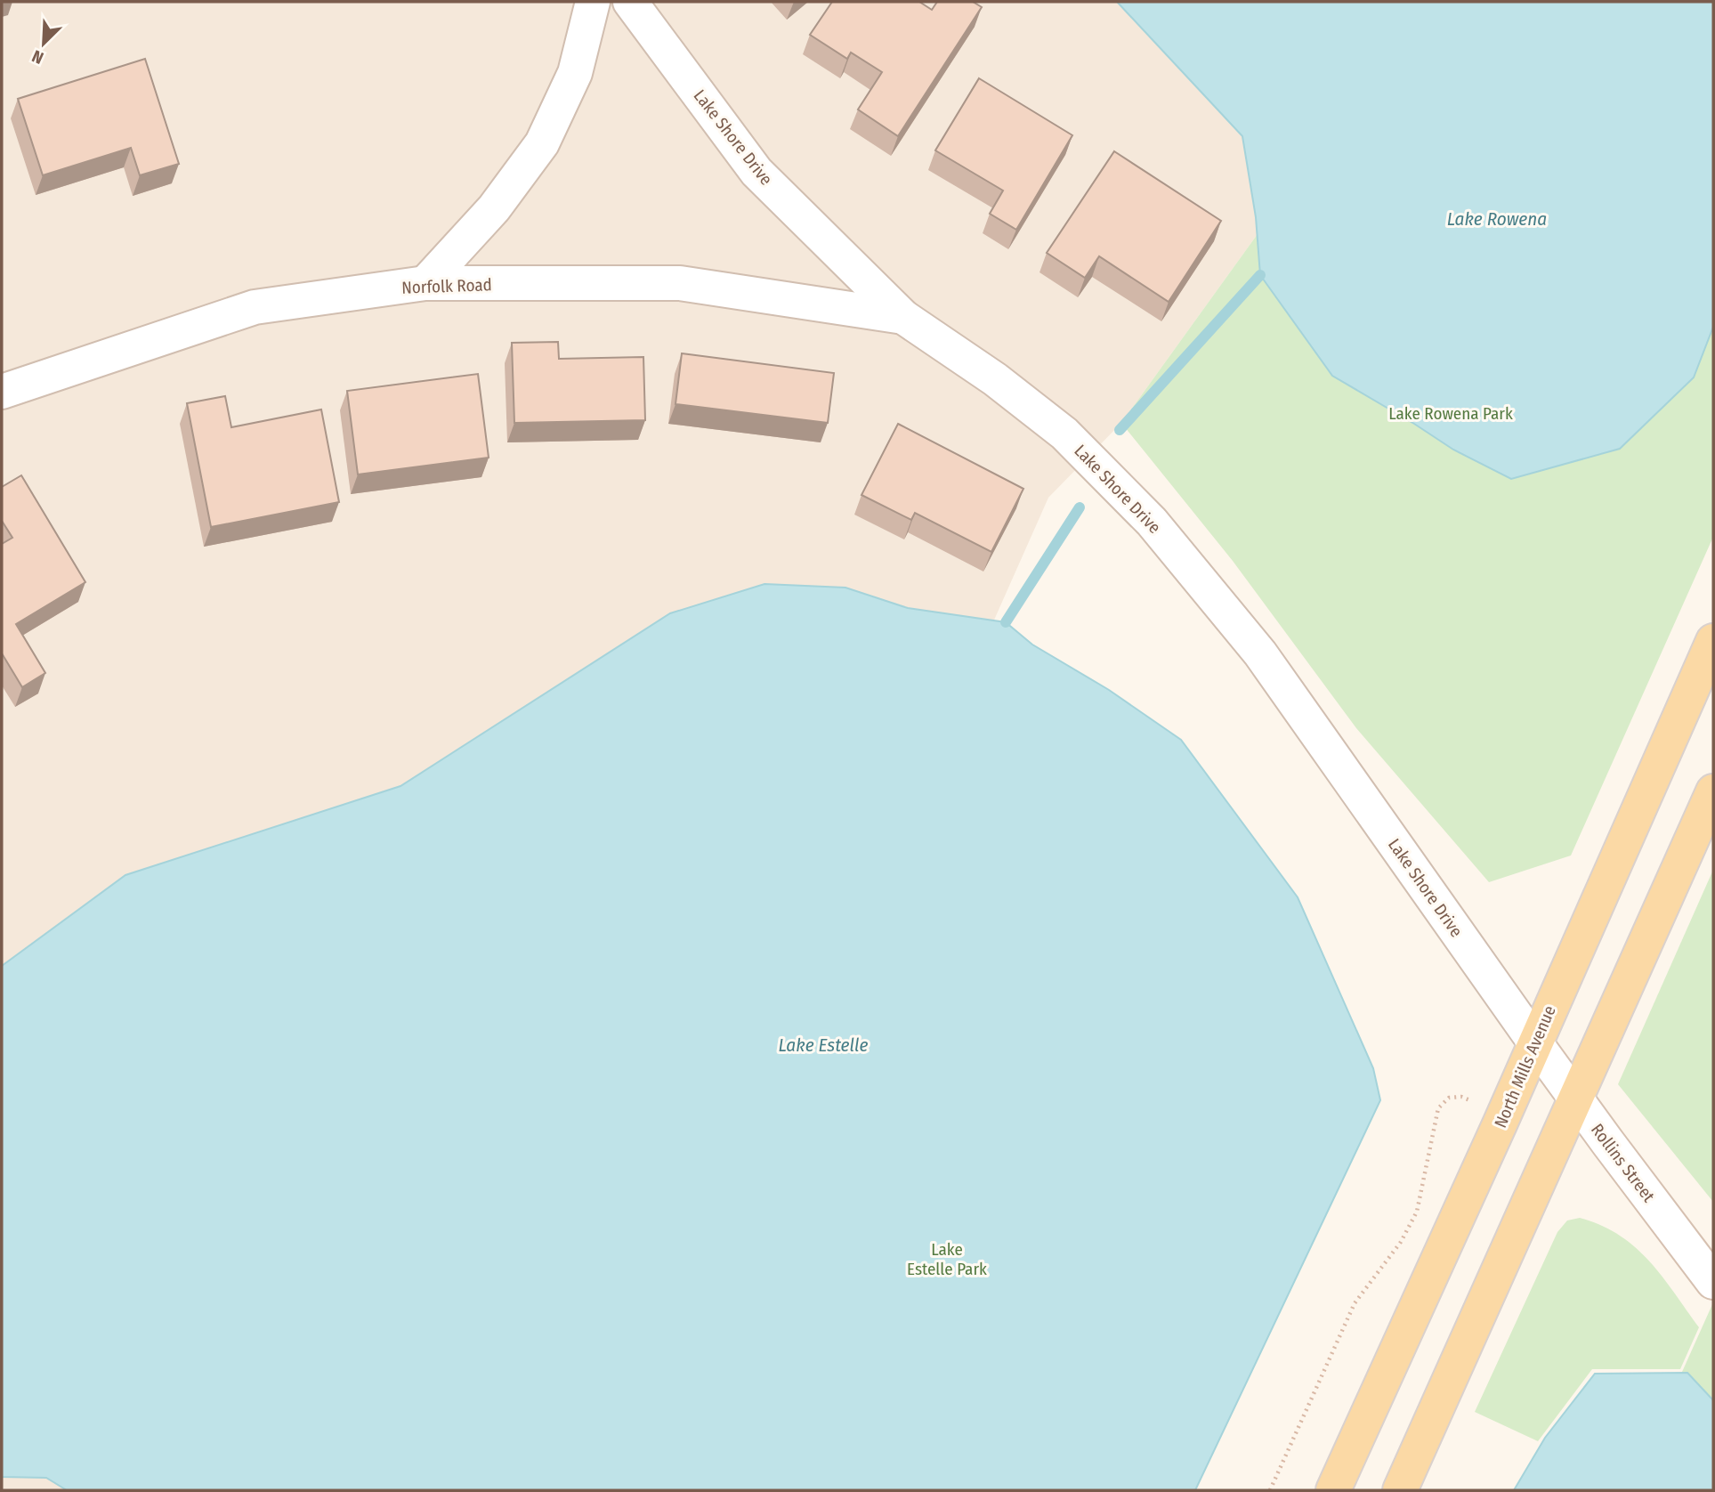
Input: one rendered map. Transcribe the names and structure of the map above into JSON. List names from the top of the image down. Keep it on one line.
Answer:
{"streets":{"main road":["North Mills Avenue"],"street":["Lake Shore Drive","Norfolk Road","Rollins Street"]},"crossings":[["Lake Shore Drive","Norfolk Road"],["Lake Shore Drive","North Mills Avenue"],["Lake Shore Drive","Rollins Street"],["North Mills Avenue","Rollins Street"]],"water":["Lake Rowena","Lake Estelle"],"parks":["Lake Rowena Park","Lake Estelle Park"],"north":"bottom left"}
